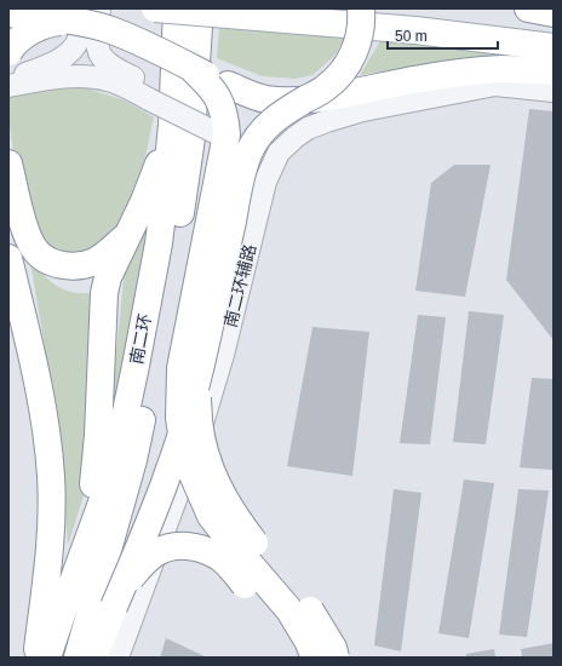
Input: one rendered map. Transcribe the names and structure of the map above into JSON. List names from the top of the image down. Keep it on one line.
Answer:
{"streets":{"main road":["南二环"],"street":["南二环辅路"]},"scale_bar":"50 m"}
